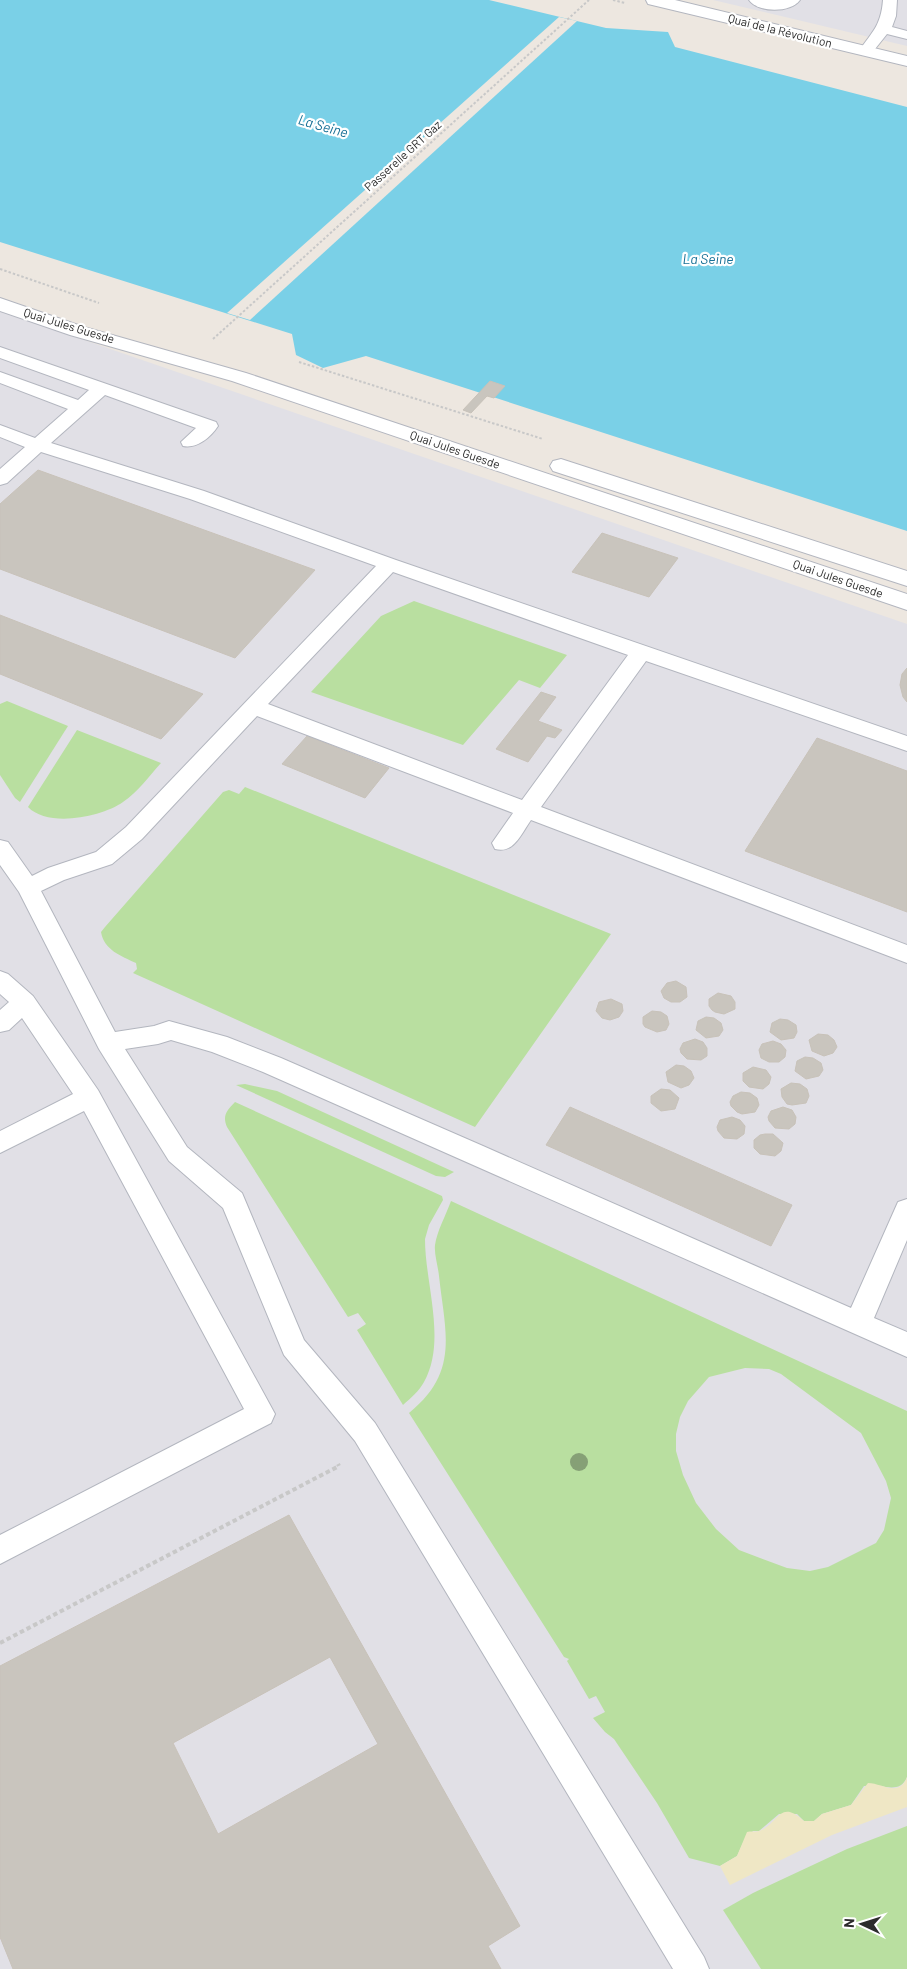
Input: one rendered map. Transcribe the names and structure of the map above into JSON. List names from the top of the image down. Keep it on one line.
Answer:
{"streets":{"main road":["Quai de la Révolution","Quai Jules Guesde"],"path":["Passerelle GRT Gaz"]},"water":["La Seine"],"north":"left"}
